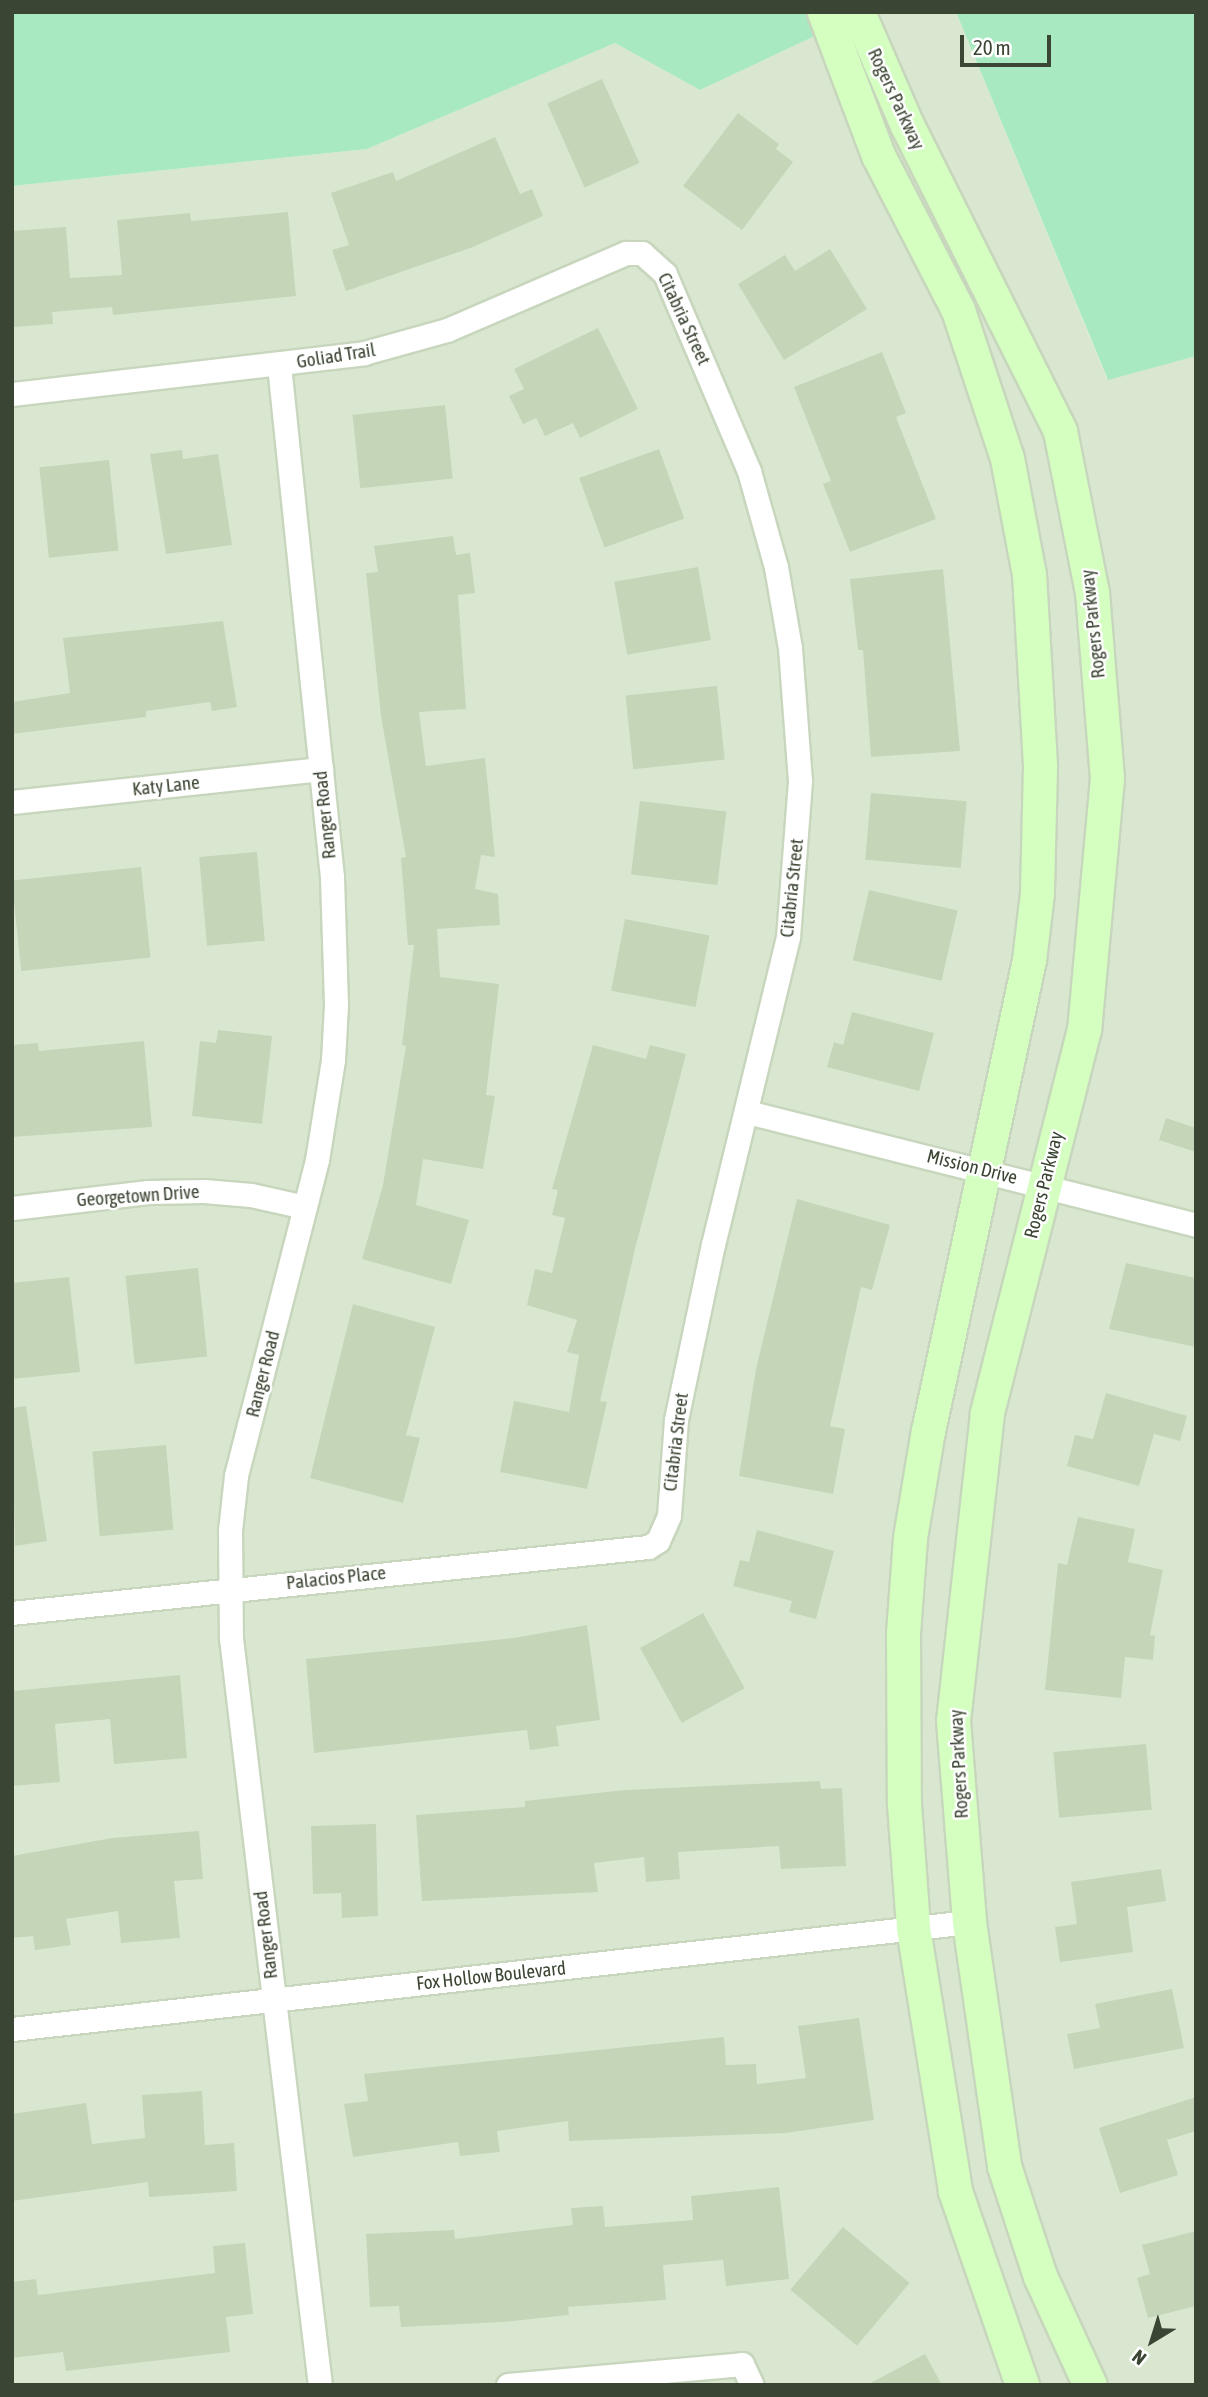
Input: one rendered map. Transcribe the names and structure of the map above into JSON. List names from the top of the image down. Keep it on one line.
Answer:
{"streets":{"street":["Rogers Parkway","Citabria Street","Goliad Trail","Katy Lane","Ranger Road","Mission Drive","Georgetown Drive","Palacios Place","Fox Hollow Boulevard"]},"crossings":[["Rogers Parkway","Mission Drive"],["Rogers Parkway","Fox Hollow Boulevard"],["Citabria Street","Goliad Trail"],["Citabria Street","Mission Drive"],["Citabria Street","Palacios Place"],["Goliad Trail","Ranger Road"],["Katy Lane","Ranger Road"],["Ranger Road","Georgetown Drive"],["Ranger Road","Palacios Place"],["Ranger Road","Fox Hollow Boulevard"]],"scale_bar":"20 m","north":"bottom left"}
